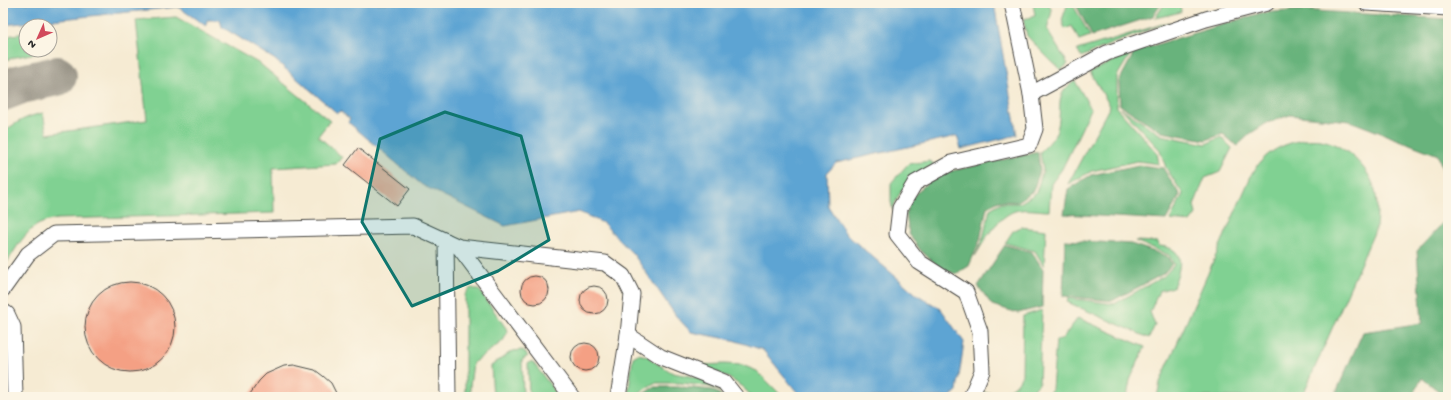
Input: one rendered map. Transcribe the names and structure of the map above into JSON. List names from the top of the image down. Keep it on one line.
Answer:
{"north":"bottom left"}
